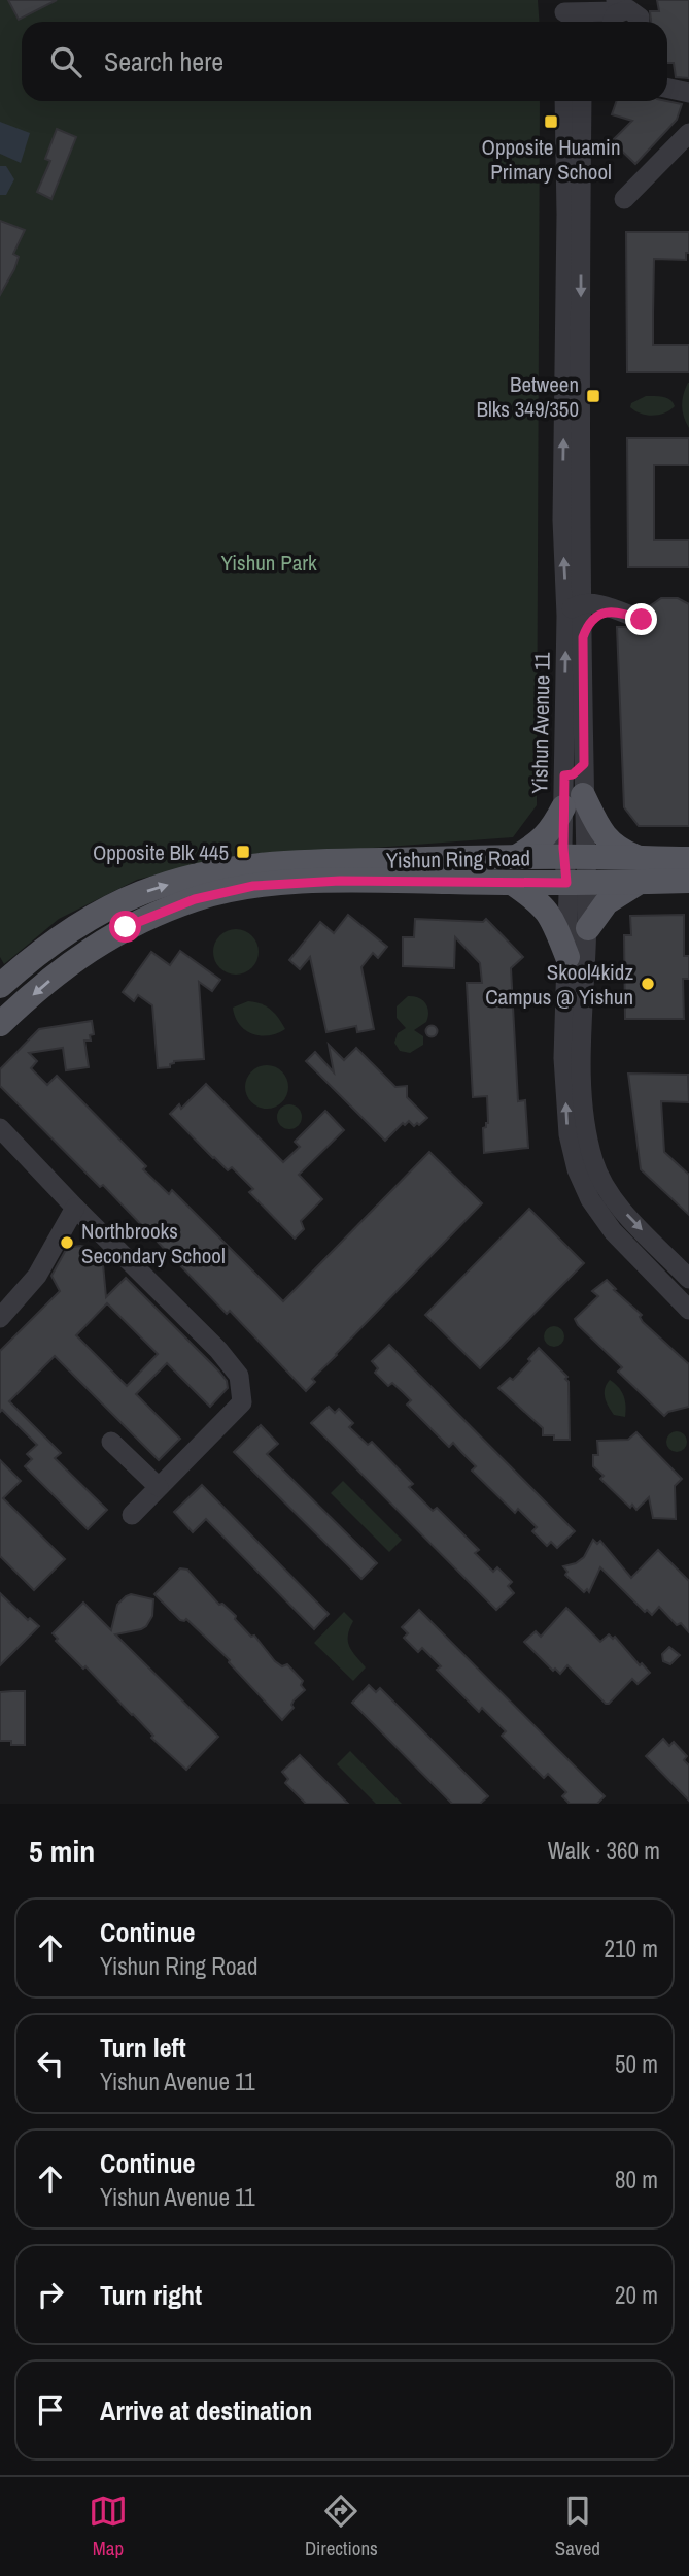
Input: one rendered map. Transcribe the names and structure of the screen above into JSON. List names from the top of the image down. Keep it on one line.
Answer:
{"streets":{"main road":["Yishun Ring Road"],"street":["Yishun Avenue 11"]},"crossings":[["Yishun Avenue 11","Yishun Ring Road"]],"parks":["Yishun Park"],"places":{"transit":["Opposite Huamin Primary School","Between Blks 349/350","Opposite Blk 445"],"other":["Skool4kidz Campus @ Yishun","Northbrooks Secondary School"]},"page":{"search":"Search here","heading":["5 min","Walk · 360 m"],"list":[["Continue","Yishun Ring Road","210 m"],["Turn left","Yishun Avenue 11","50 m"],["Continue","Yishun Avenue 11","80 m"],["Turn right","20 m"],"Arrive at destination"],"nav":["Map","Directions","Saved"]}}
